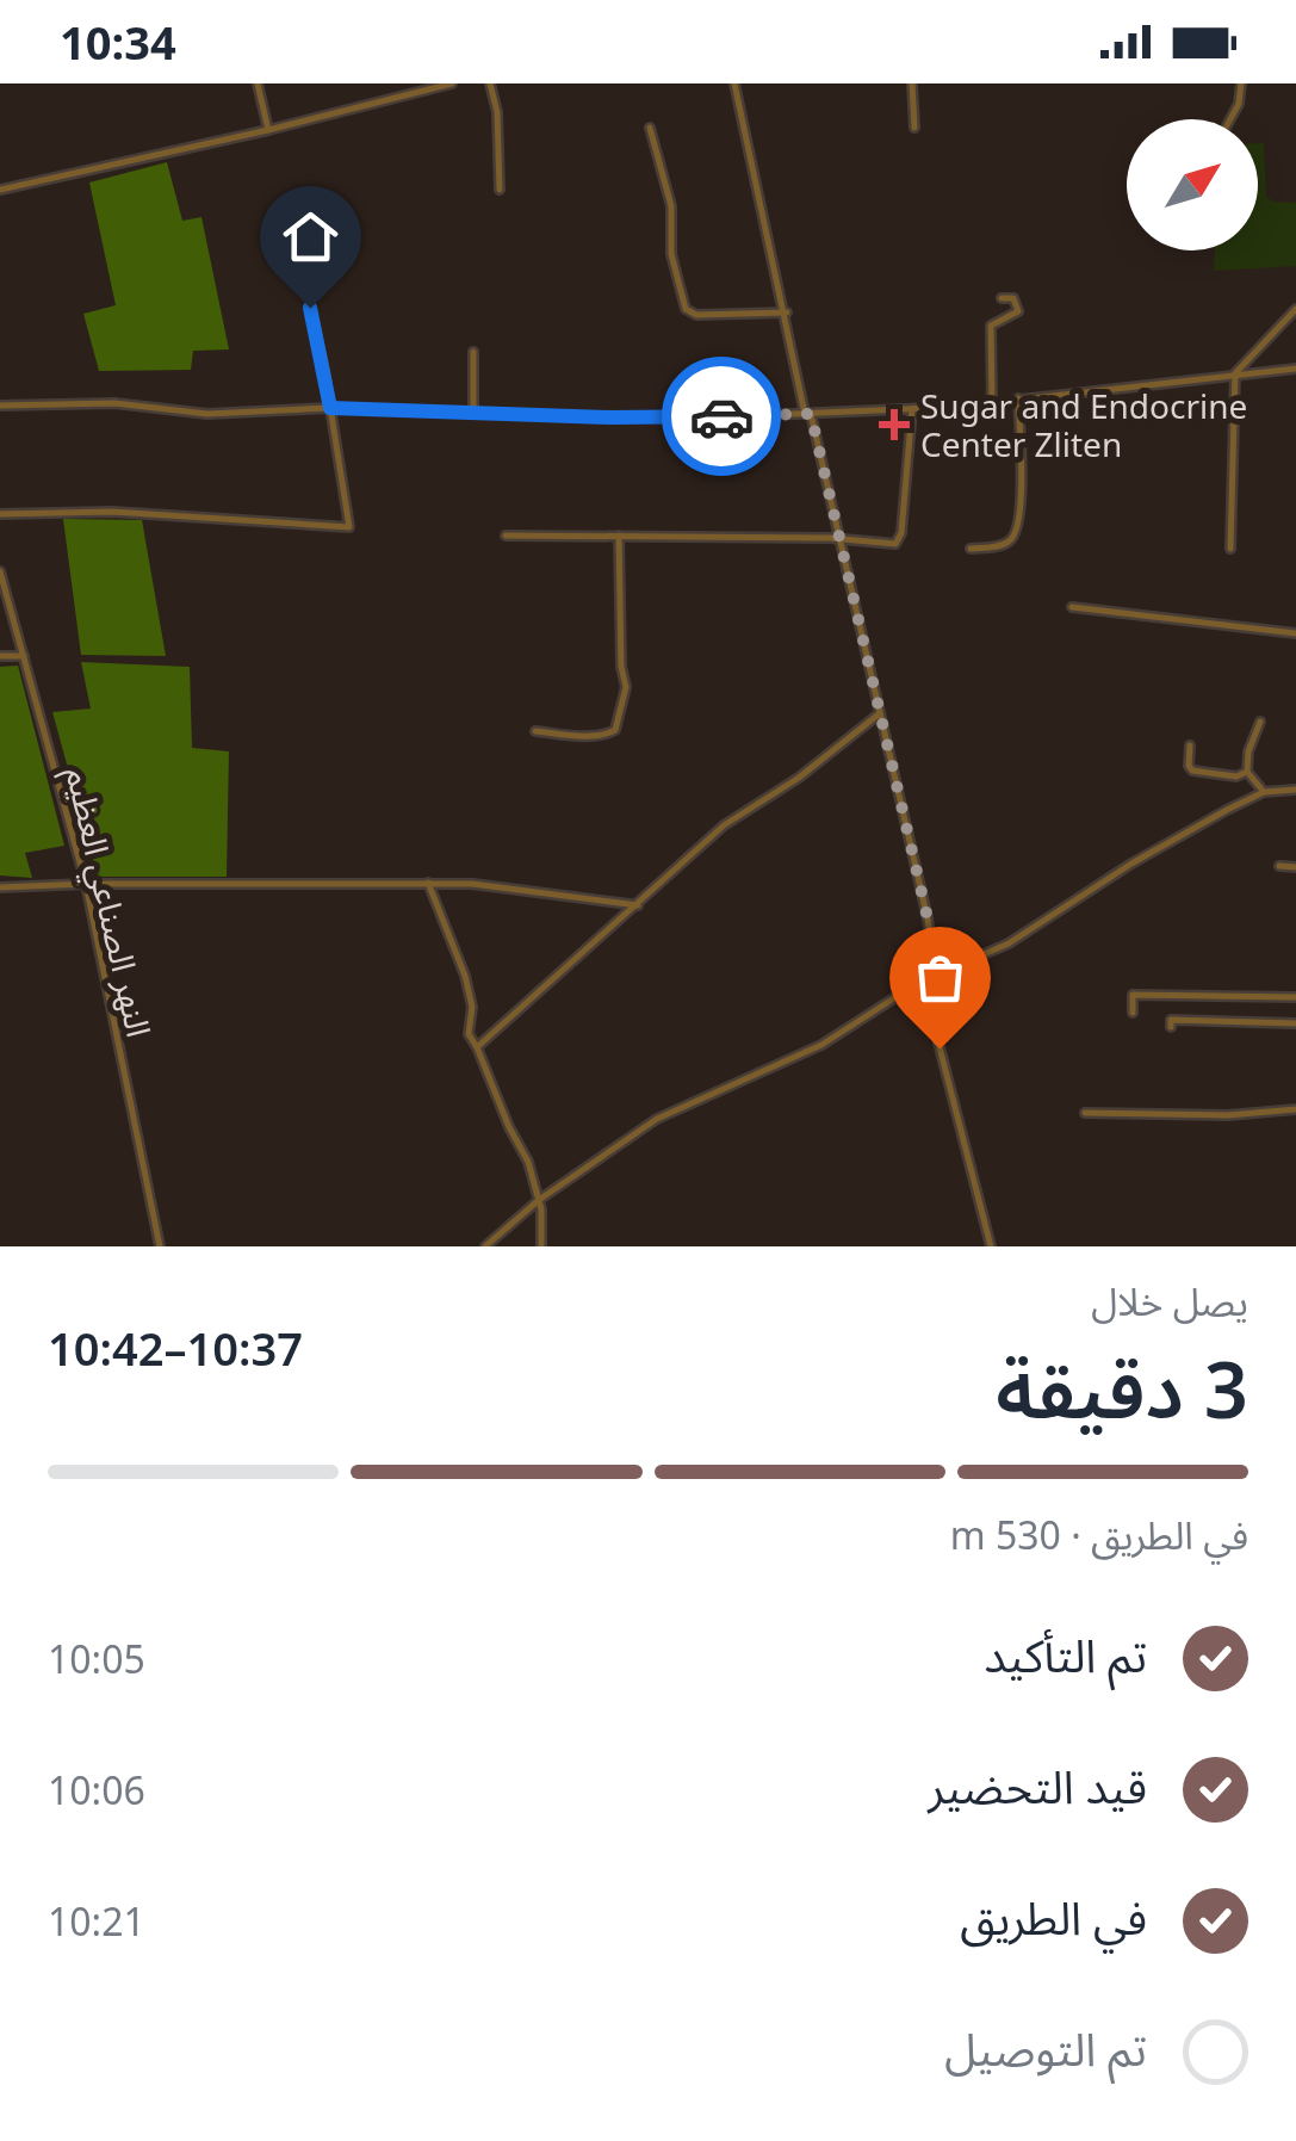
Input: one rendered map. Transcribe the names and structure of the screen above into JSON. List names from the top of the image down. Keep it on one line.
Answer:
{"streets":{"street":["النهر الصناعي العظيم"]},"places":{"health":["Sugar and Endocrine Center Zliten"]},"north":"top right","page":{"status":"10:34","heading":["3 دقيقة","يصل خلال","10:37–10:42"],"bar":"في الطريق · 530 m","list":[["تم التأكيد","10:05"],["قيد التحضير","10:06"],["في الطريق","10:21"],"تم التوصيل"]}}
